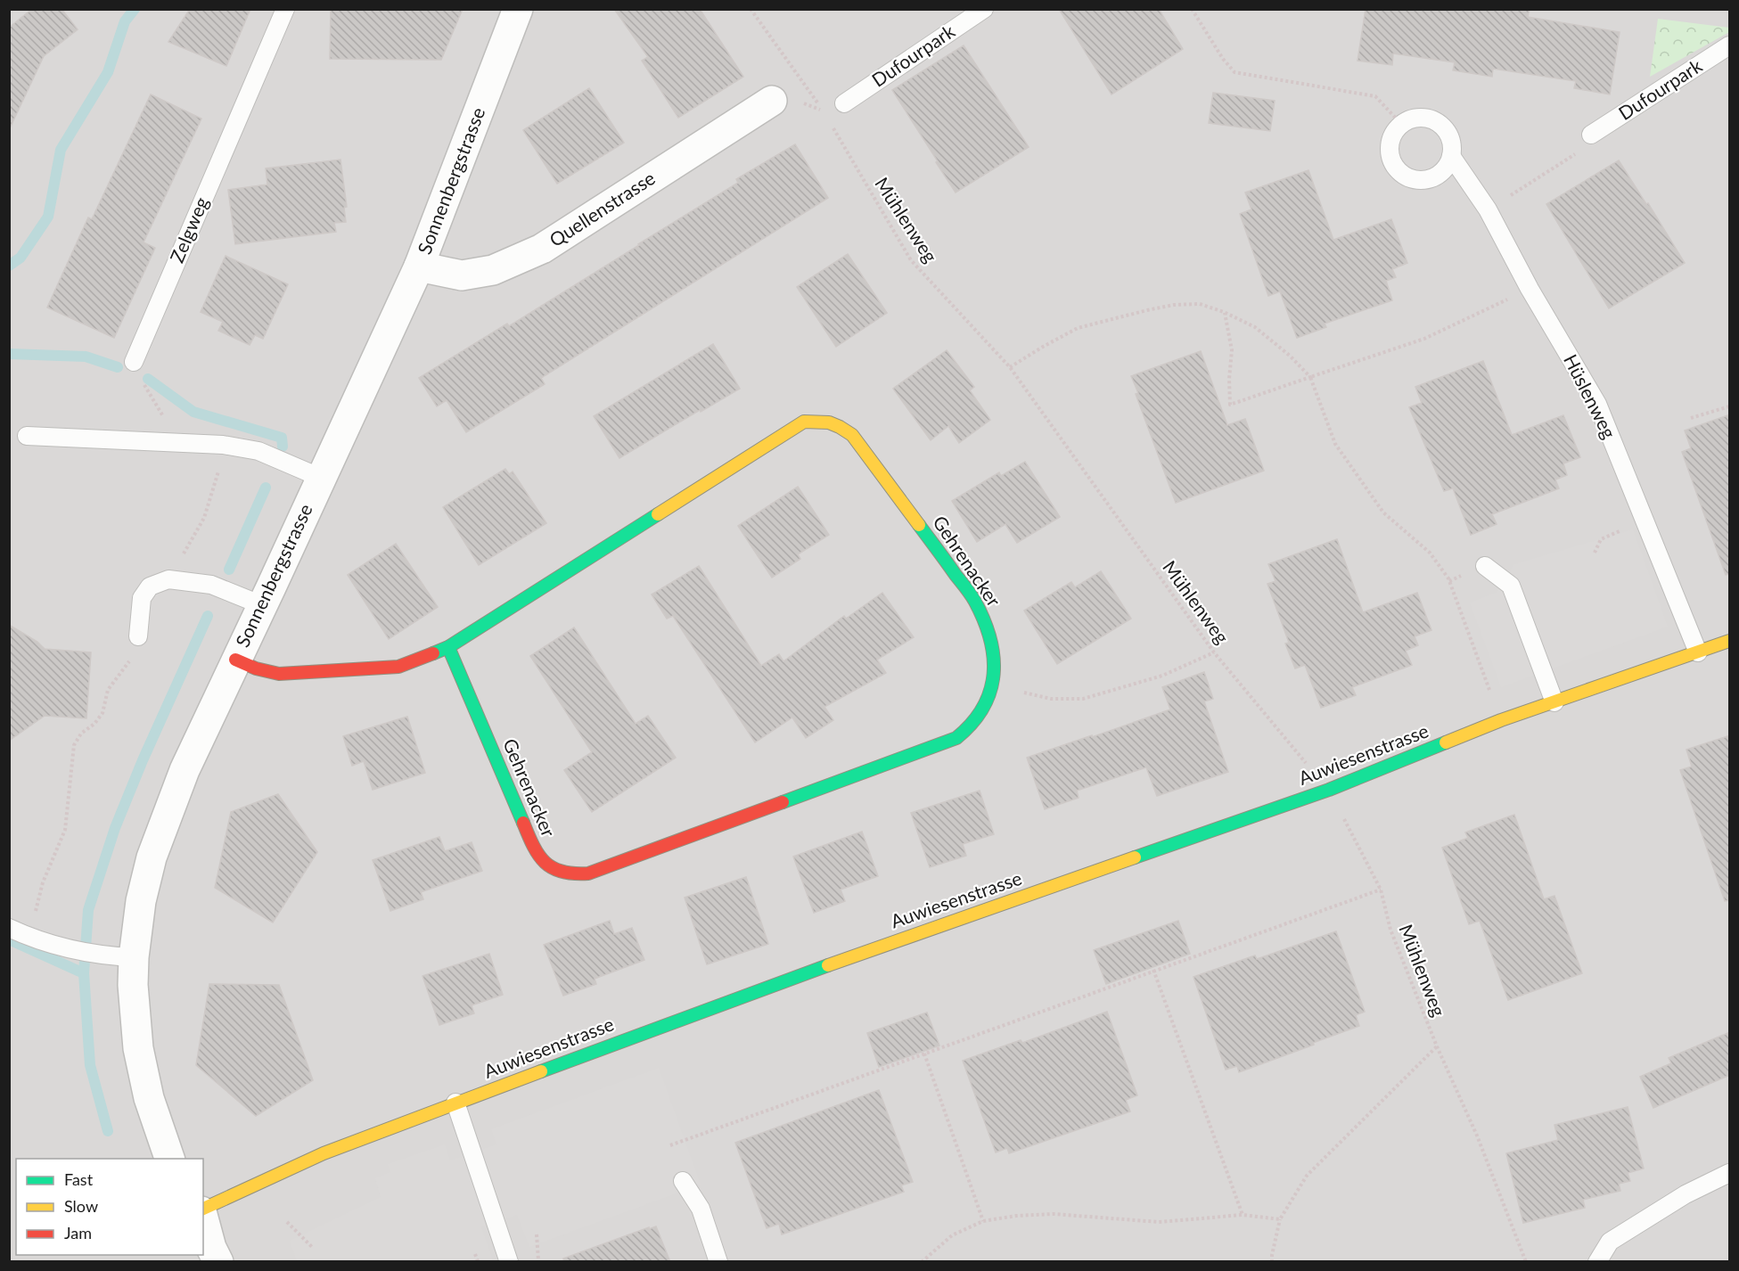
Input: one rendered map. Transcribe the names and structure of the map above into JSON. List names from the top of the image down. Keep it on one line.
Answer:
{"streets":{"street":["Sonnenbergstrasse","Quellenstrasse","Gehrenacker","Auwiesenstrasse"],"lane":["Dufourpark","Zelgweg","Hüslenweg"],"path":["Mühlenweg"]},"crossings":[["Sonnenbergstrasse","Quellenstrasse"],["Sonnenbergstrasse","Gehrenacker"],["Mühlenweg","Auwiesenstrasse"],["Hüslenweg","Auwiesenstrasse"]],"legend":["Fast","Slow","Jam"]}
